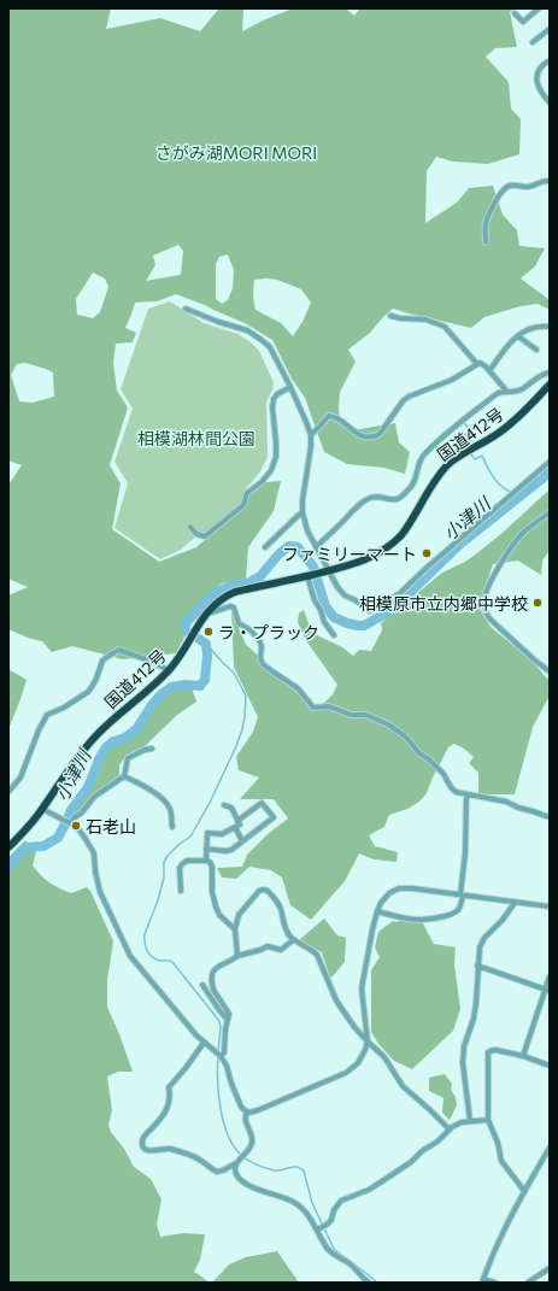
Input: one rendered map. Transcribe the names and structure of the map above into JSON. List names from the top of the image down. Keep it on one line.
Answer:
{"streets":{"highway":["国道412号"]},"water":["小津川"],"parks":["さがみ湖MORI MORI","相模湖林間公園"],"places":["ファミリーマート","相模原市立内郷中学校","ラ・プラック","石老山"]}
